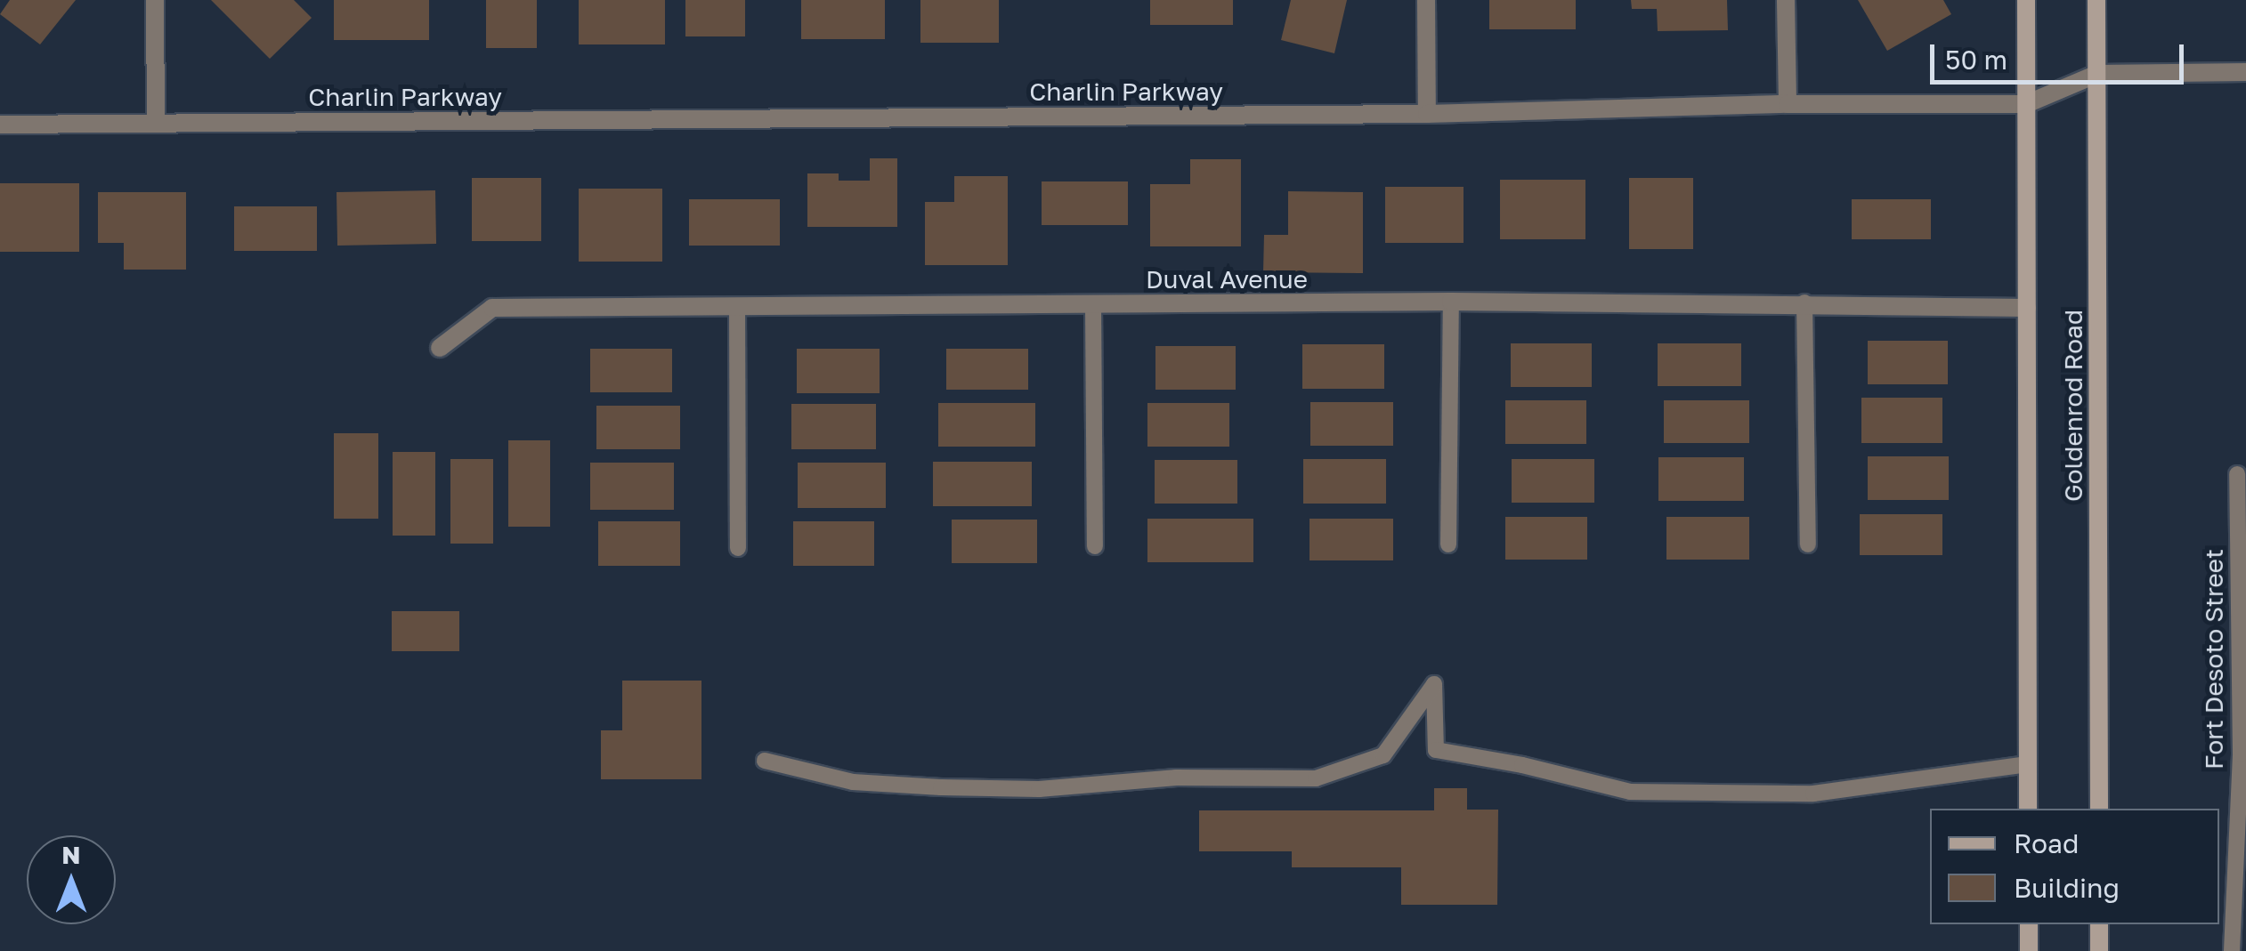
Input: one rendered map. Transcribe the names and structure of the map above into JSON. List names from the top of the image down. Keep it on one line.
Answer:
{"streets":{"main road":["Goldenrod Road"],"street":["Charlin Parkway","Duval Avenue"],"lane":["Fort Desoto Street"]},"crossings":[["Charlin Parkway","Goldenrod Road"],["Duval Avenue","Goldenrod Road"]],"legend":["Road","Building"],"scale_bar":"50 m","north":"top"}
